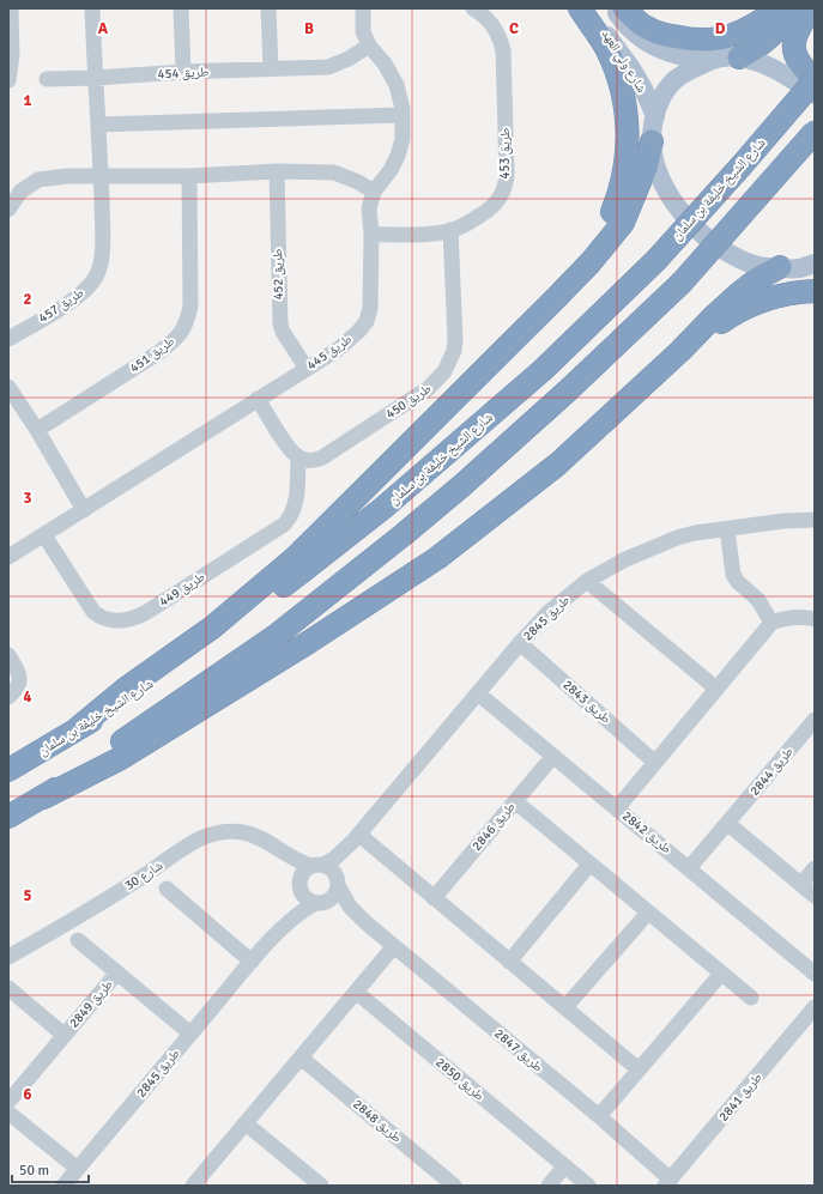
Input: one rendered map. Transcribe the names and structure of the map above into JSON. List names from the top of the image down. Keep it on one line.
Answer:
{"streets":{"highway":["شارع الشيخ خليفة بن سلمان"],"main road":["شارع ولي العهد"],"street":["طريق 454","طريق 453","طريق 452","طريق 457","طريق 445","طريق 451","طريق 450","طريق 449","طريق 2845","طريق 2843","طريق 2844","طريق 2846","طريق 2842","شارع 30","طريق 2849","طريق 2847","طريق 2850","طريق 2841","طريق 2848"]},"crossings":[["طريق 454","طريق 457"],["طريق 454","طريق 445"],["طريق 453","طريق 445"],["طريق 453","طريق 450"],["طريق 452","طريق 445"],["طريق 445","طريق 449"],["طريق 450","طريق 449"],["طريق 2845","طريق 2843"],["طريق 2845","طريق 2842"],["طريق 2845","شارع 30"],["طريق 2845","طريق 2847"],["طريق 2844","طريق 2842"],["طريق 2846","طريق 2842"],["شارع 30","طريق 2847"],["طريق 2847","طريق 2841"]],"scale_bar":"50 m","grid":{"columns":["A","B","C","D"],"rows":["1","2","3","4","5","6"]}}
